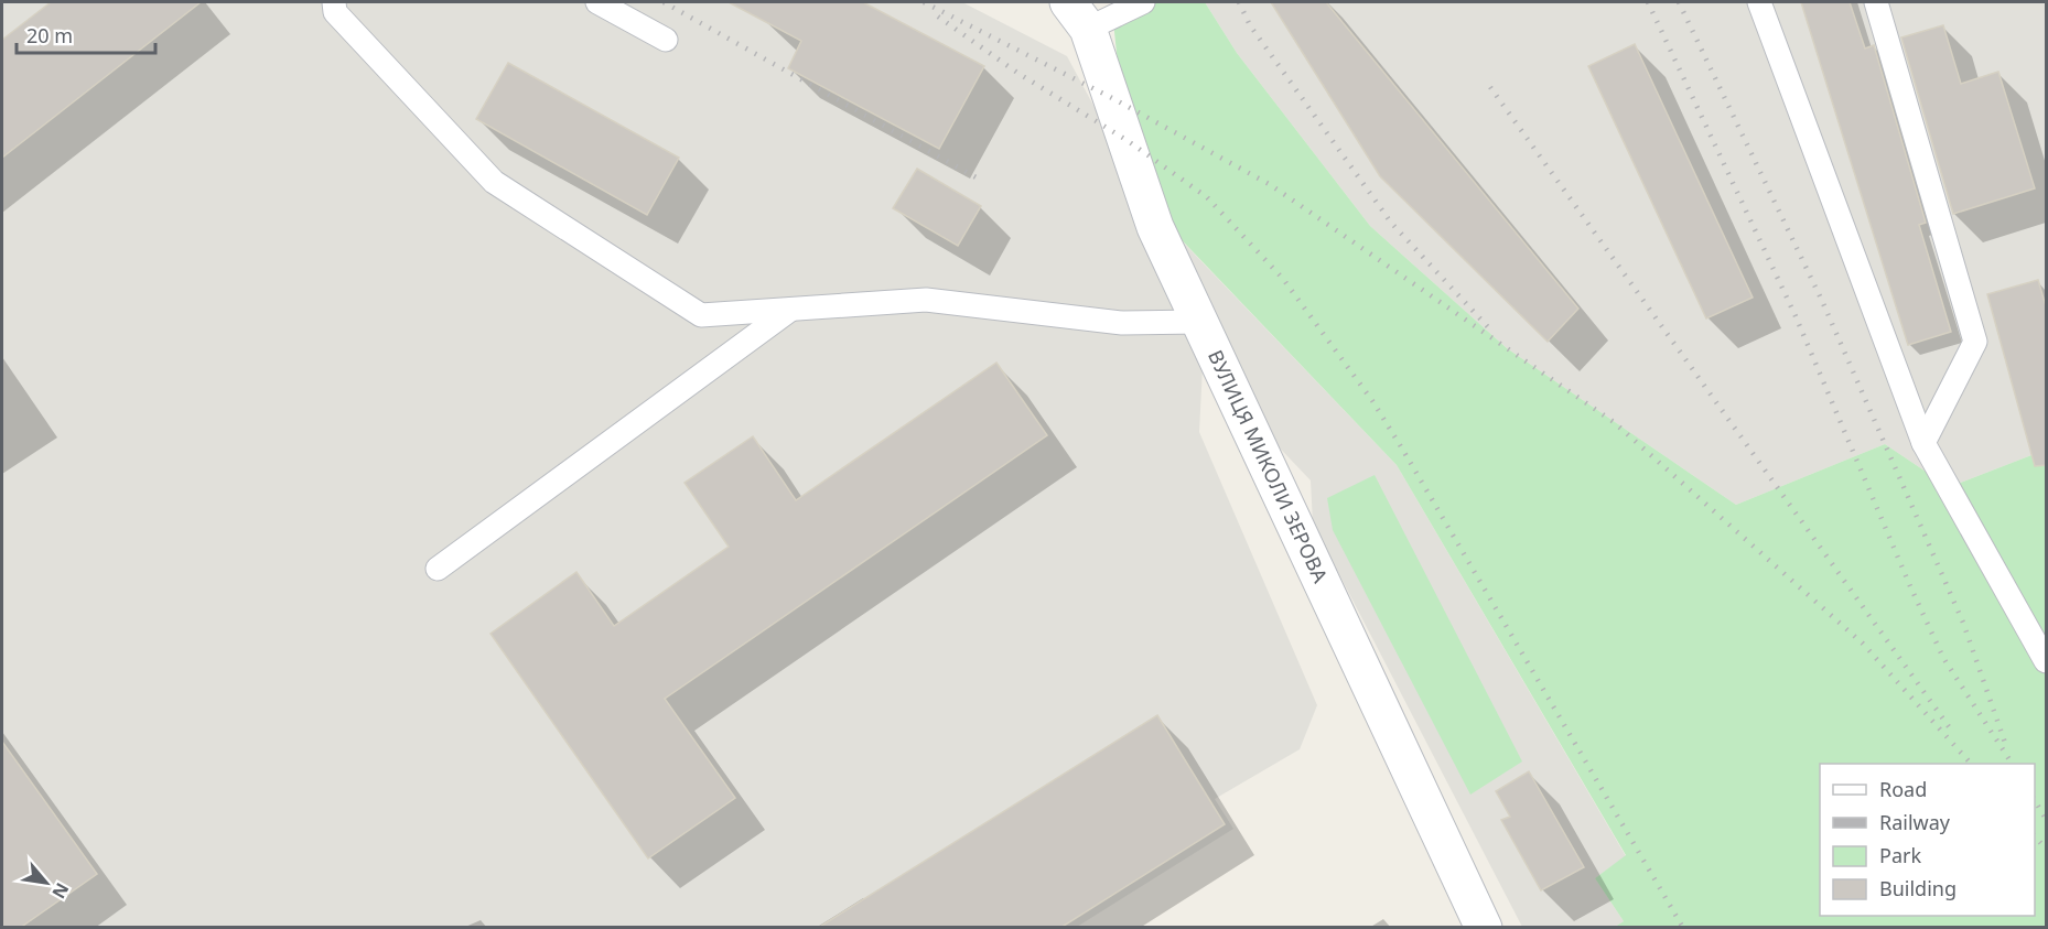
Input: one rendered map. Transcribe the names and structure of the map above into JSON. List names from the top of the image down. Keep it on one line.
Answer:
{"streets":{"street":["ВУЛИЦЯ МИКОЛИ ЗЕРОВА"]},"legend":["Road","Railway","Park","Building"],"scale_bar":"20 m","north":"bottom right"}
